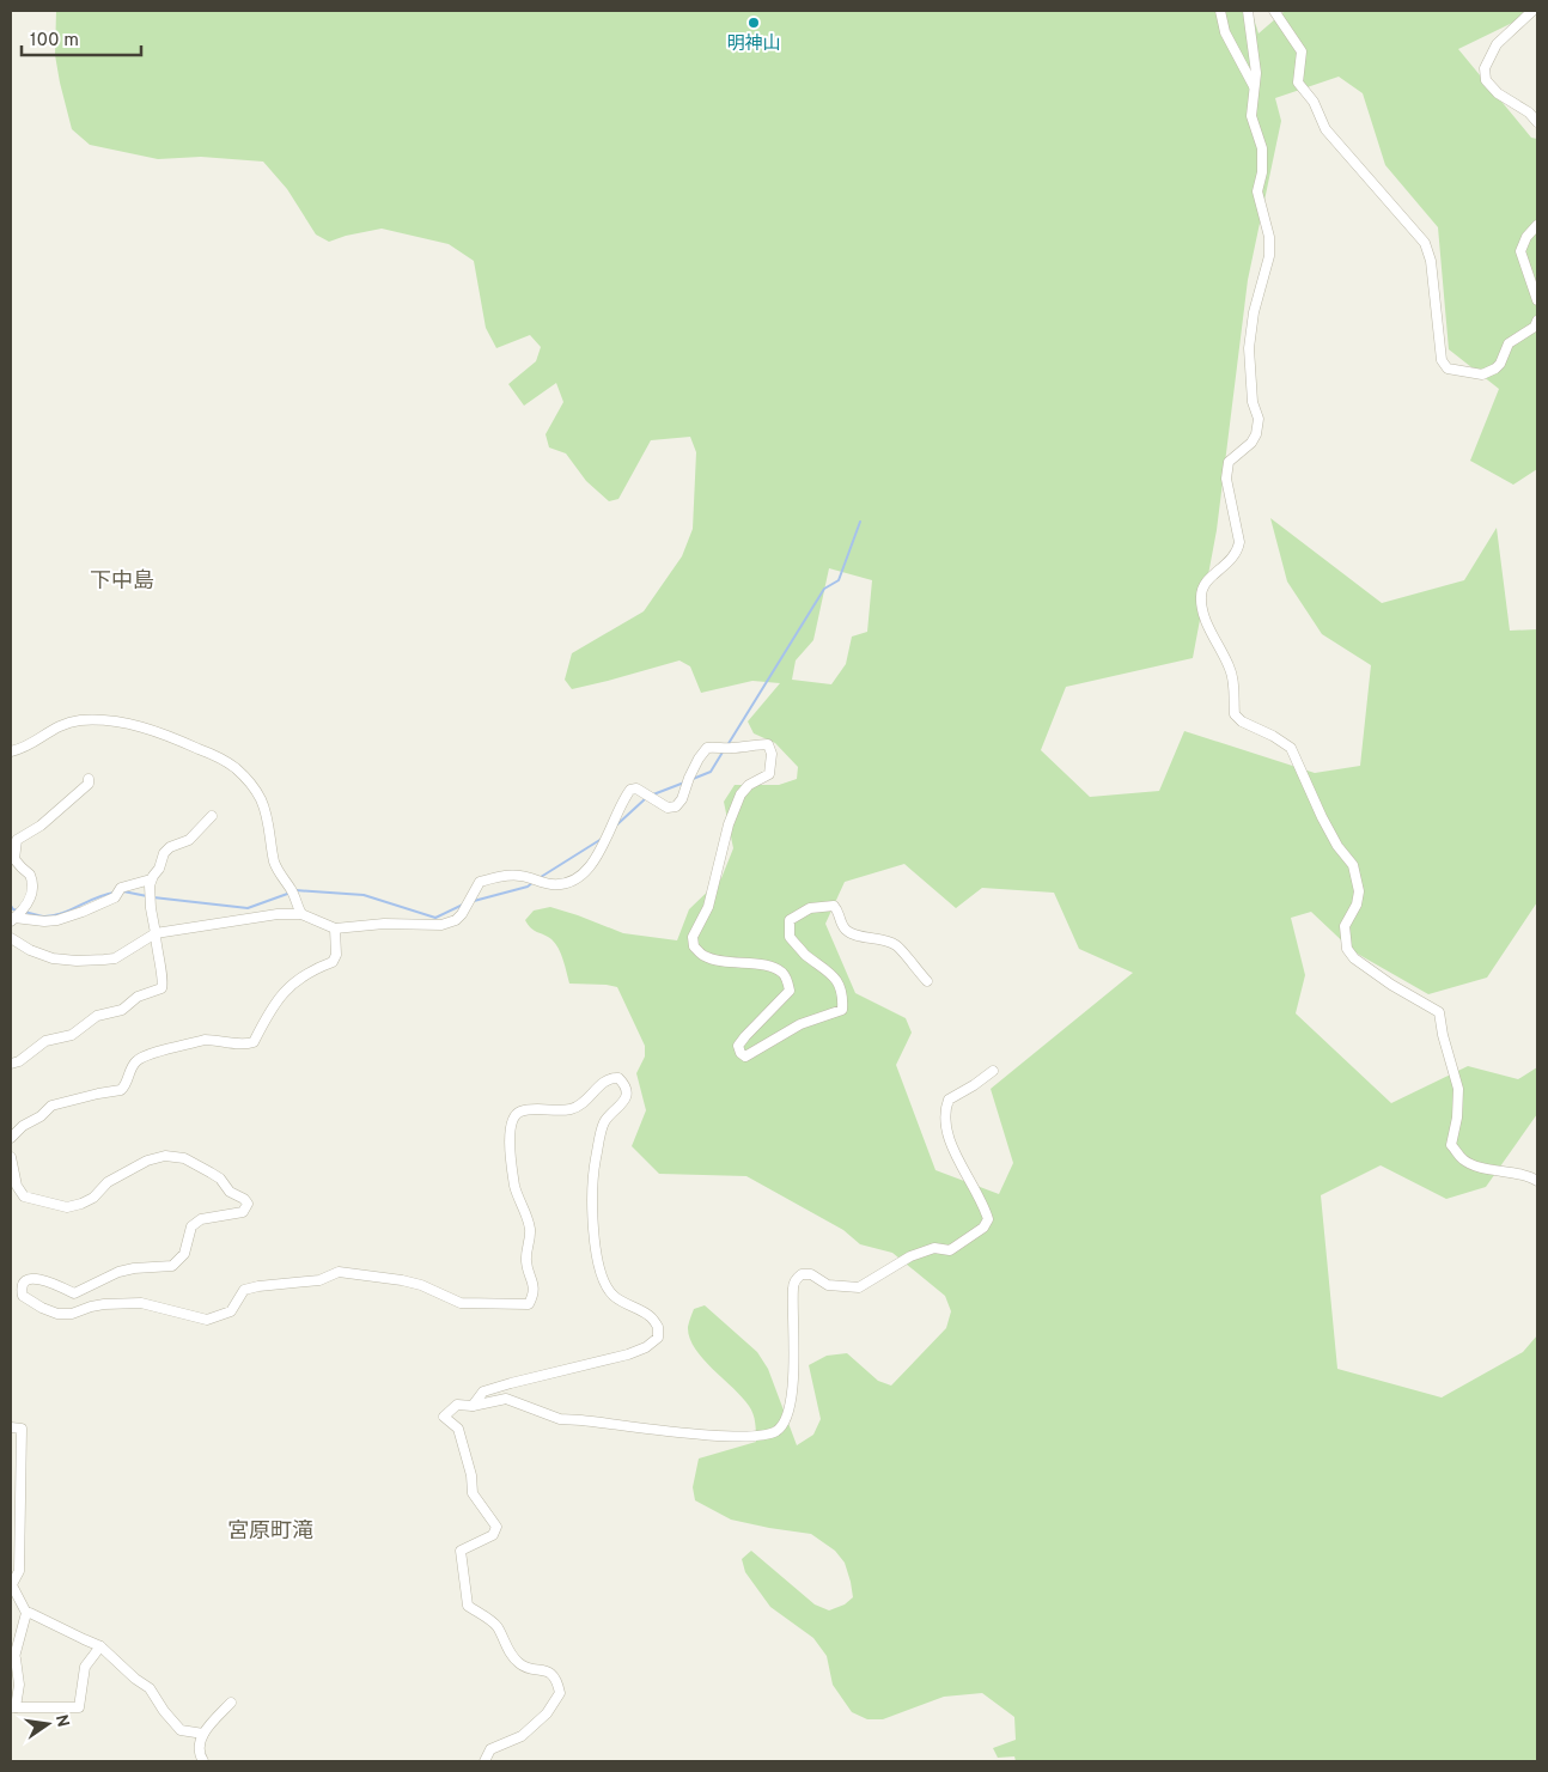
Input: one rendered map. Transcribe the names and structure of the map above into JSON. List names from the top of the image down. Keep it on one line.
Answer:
{"districts":["下中島","宮原町滝"],"places":["明神山"],"scale_bar":"100 m","north":"right"}
